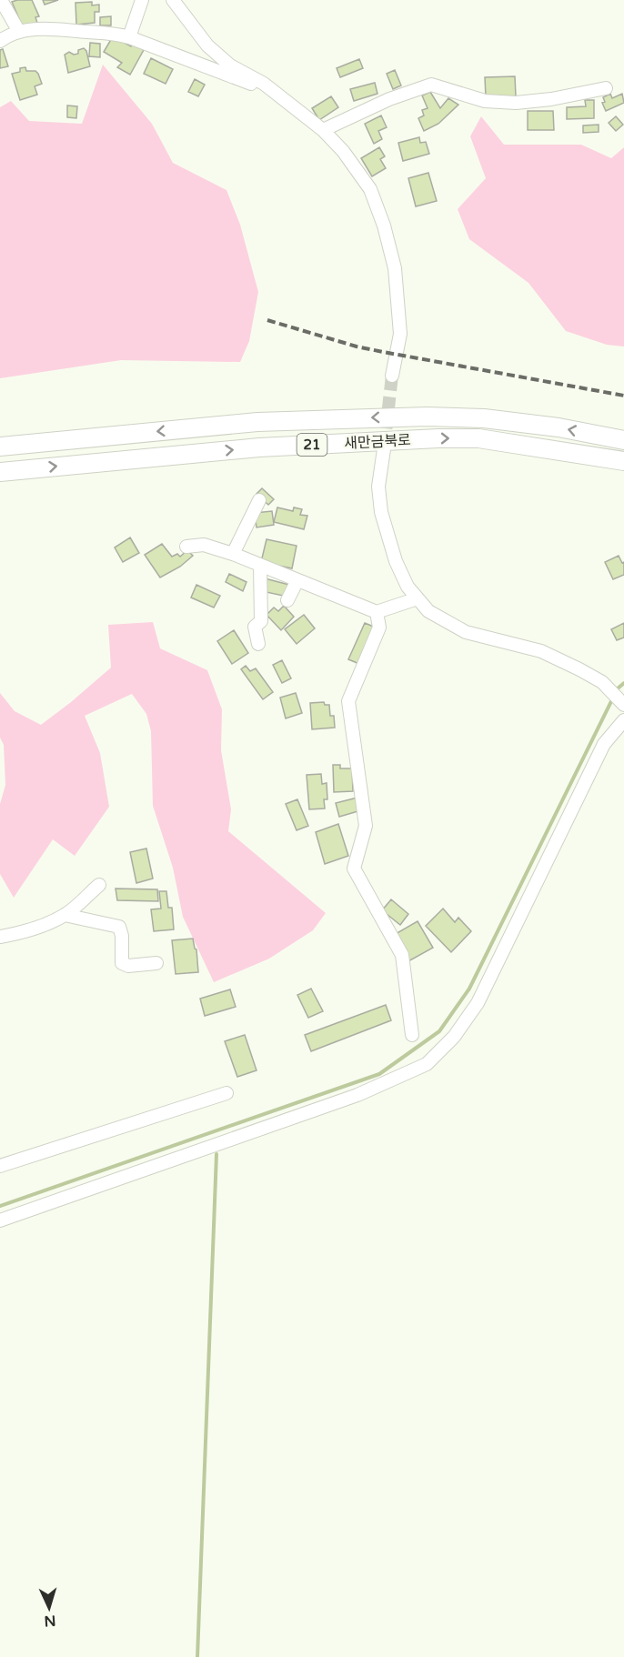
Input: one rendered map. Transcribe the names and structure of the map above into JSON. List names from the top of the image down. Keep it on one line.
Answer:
{"streets":{"highway":["새만금북로","21"]},"north":"bottom"}
